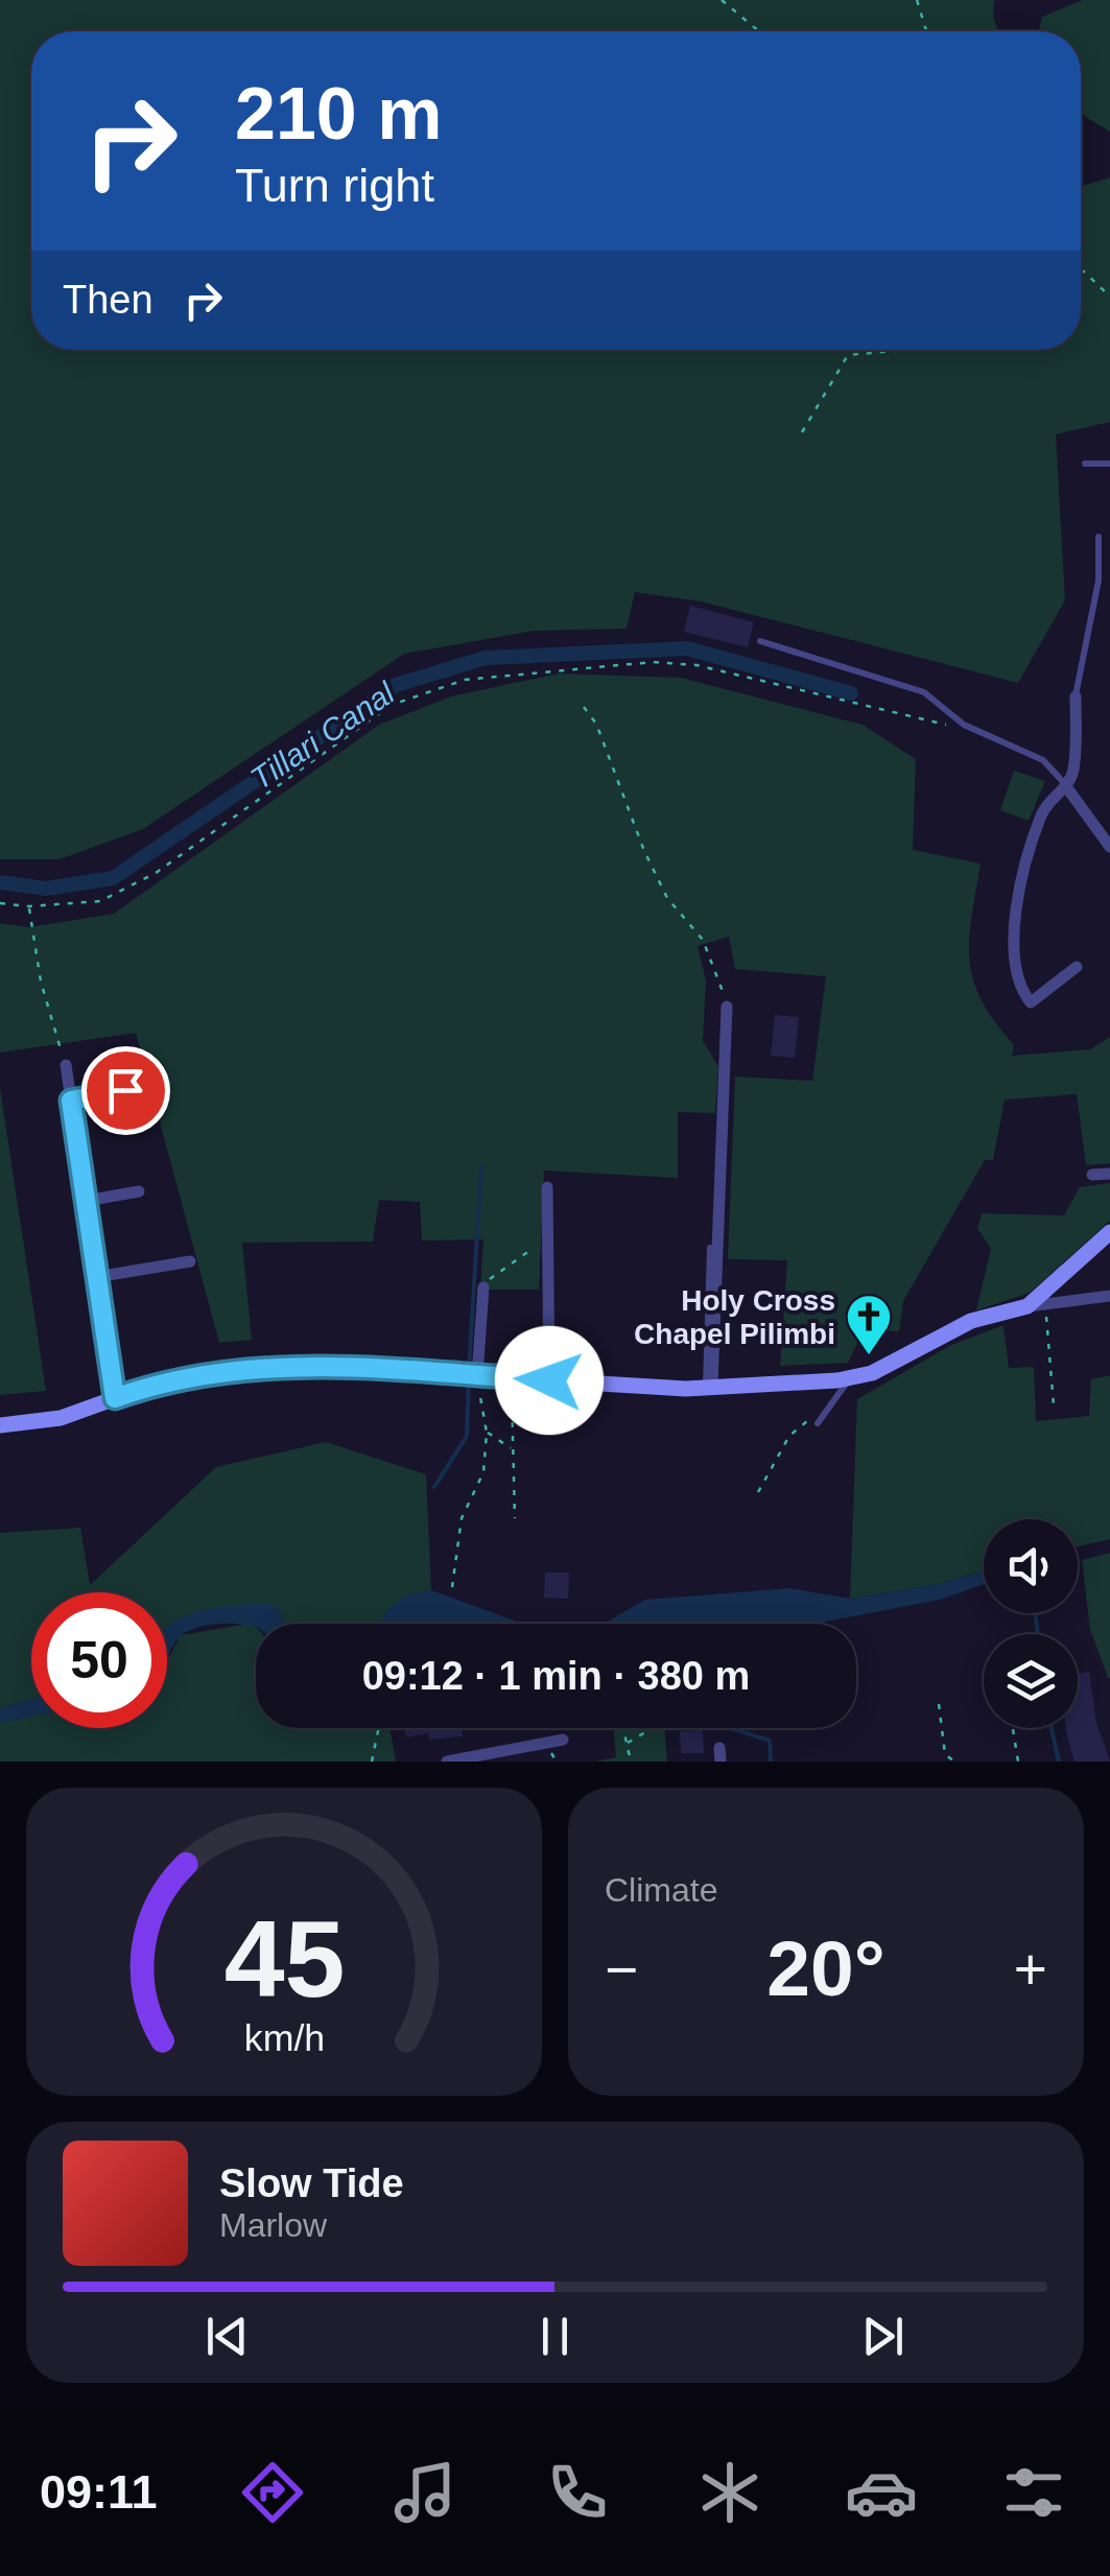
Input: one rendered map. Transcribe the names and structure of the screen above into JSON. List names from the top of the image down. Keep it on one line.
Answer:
{"water":["Tillari Canal"],"places":{"church":["Holy Cross Chapel Pilimbi"]},"page":{"turn":["210 m","Turn right"],"then":"Then","limit":"50","trip":"09:12 · 1 min · 380 m","tile":"Climate","heat":["−","20°","+"],"song":["Slow Tide","Marlow"],"tabs":"09:11","gauge":["45","km/h"]}}
